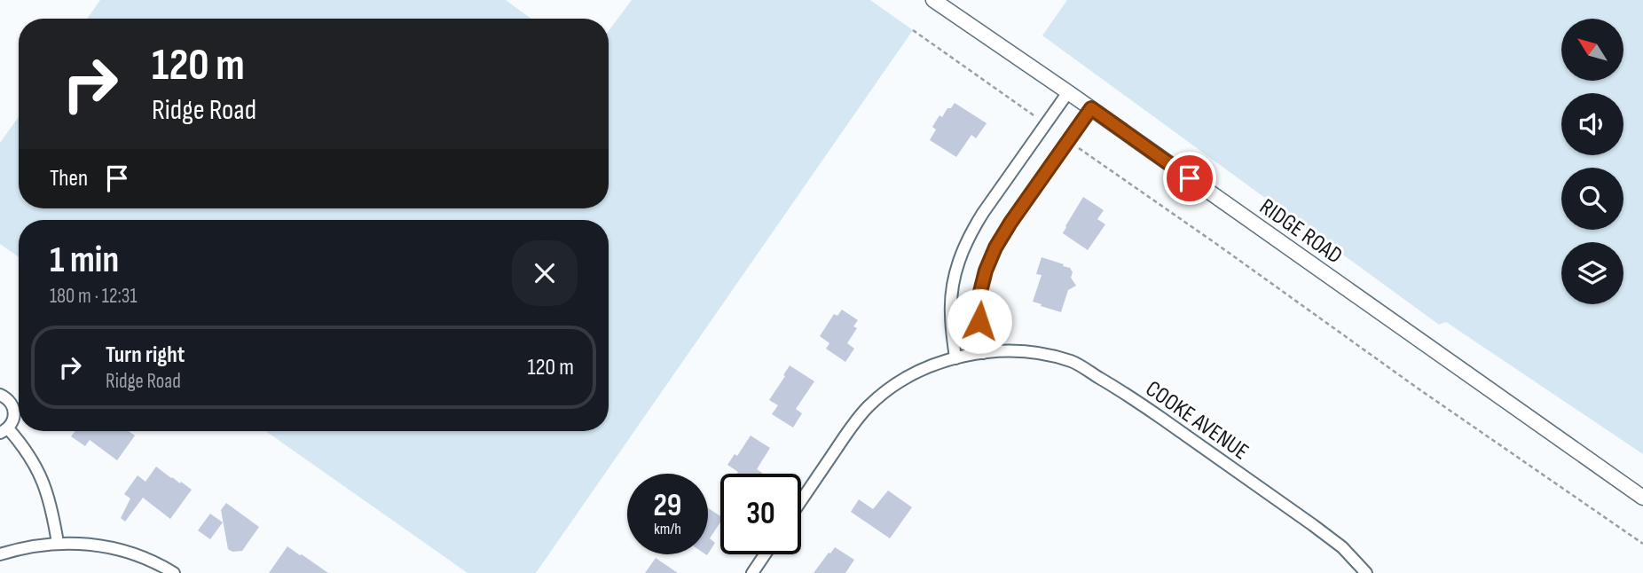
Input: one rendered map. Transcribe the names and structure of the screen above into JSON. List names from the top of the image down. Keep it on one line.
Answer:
{"streets":{"street":["RIDGE ROAD","COOKE AVENUE"]},"north":"top left","page":{"turn":["120 m","Ridge Road"],"then":"Then","heading":["1 min","180 m · 12:31"],"list":[{"name":"Turn right","note":"Ridge Road","value":"120 m"}],"speed":"29 km/h","limit":"30"}}
